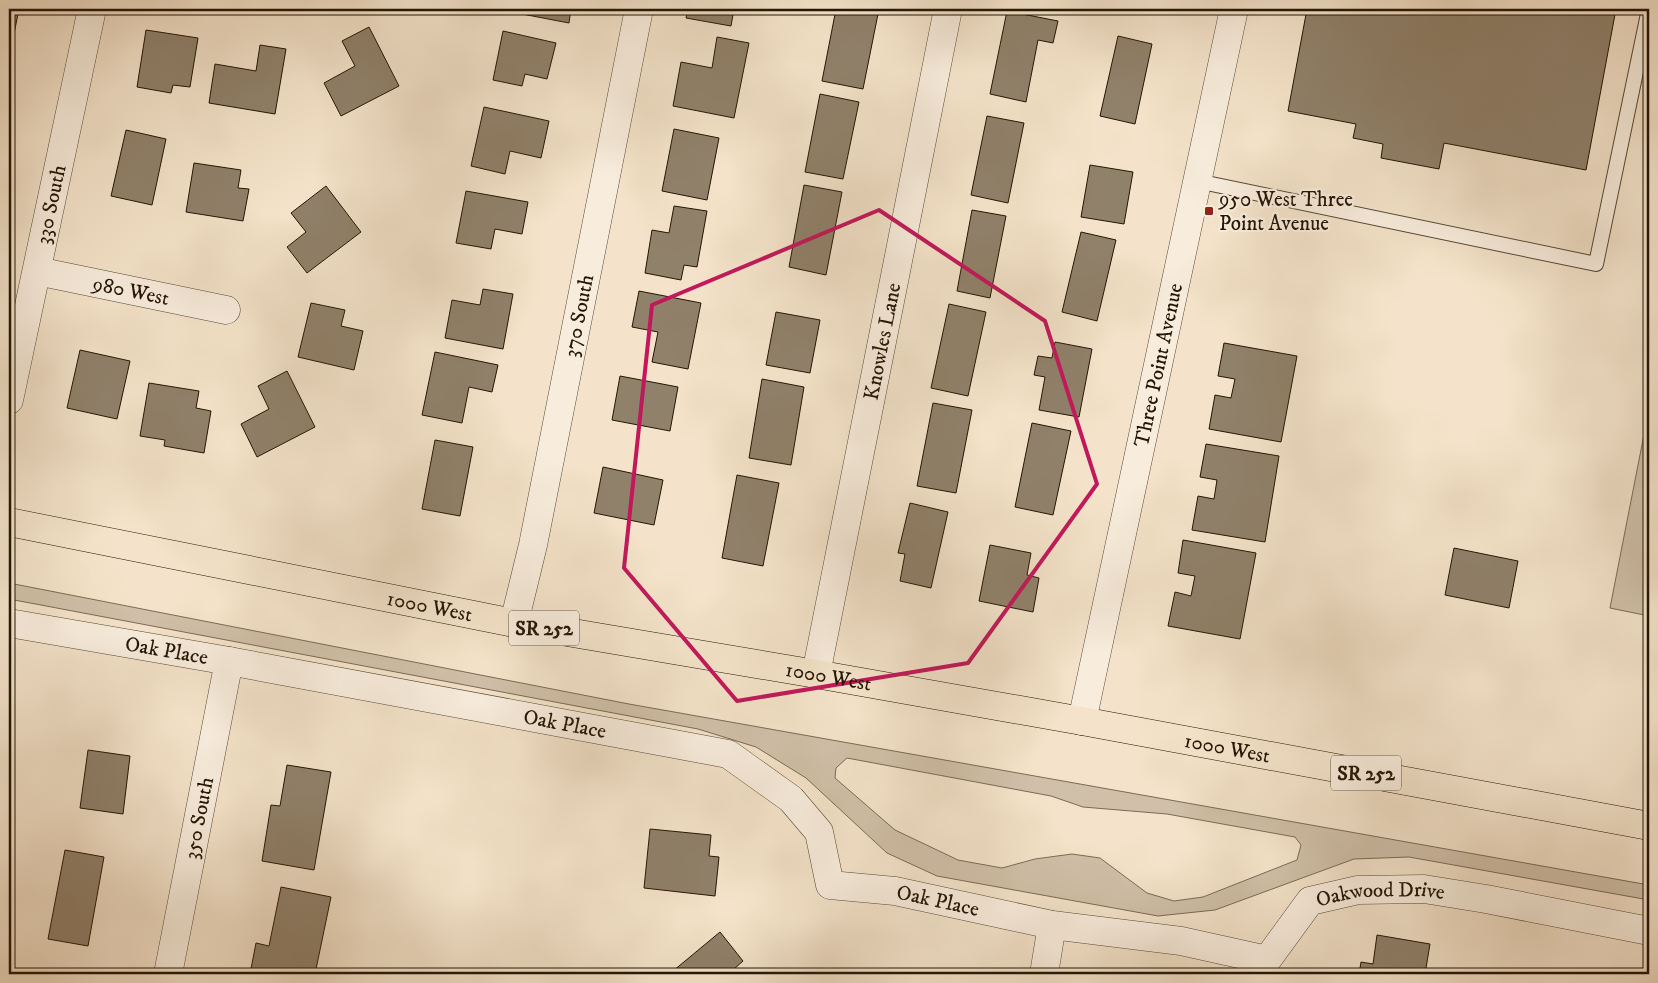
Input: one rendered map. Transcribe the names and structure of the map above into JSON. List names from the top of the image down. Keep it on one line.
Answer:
{"streets":{"main road":["1000 West","SR 252"],"street":["330 South","980 West","370 South","Knowles Lane","Three Point Avenue","Oak Place","350 South","Oakwood Drive"]},"crossings":[["330 South","980 West"],["370 South","1000 West"],["Knowles Lane","1000 West"],["Three Point Avenue","1000 West"],["Oak Place","350 South"],["Oak Place","Oakwood Drive"]],"places":{"transit":["950 West Three Point Avenue"]}}
